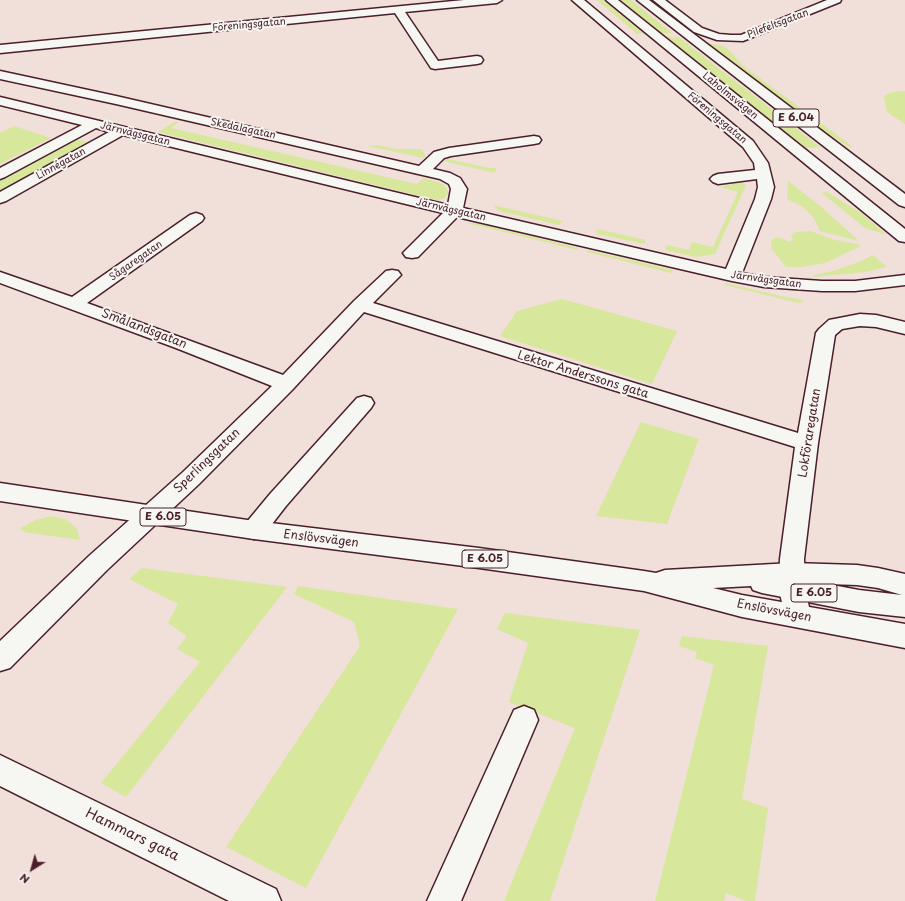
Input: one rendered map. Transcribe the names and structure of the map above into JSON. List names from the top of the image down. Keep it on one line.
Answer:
{"streets":{"main road":["Pilefeltsgatan","Föreningsgatan","Laholmsvägen","E 6.04","Skedalagatan","Järnvägsgatan","Linnégatan","Sågaregatan","Smålandsgatan","Lektor Anderssons gata","Lokföraregatan","Sperlingsgatan","E 6.05","Enslövsvägen","Hammars gata"]},"crossings":[["Föreningsgatan","Järnvägsgatan"],["Skedalagatan","Järnvägsgatan"],["Skedalagatan","Linnégatan"],["Järnvägsgatan","Linnégatan"],["Sågaregatan","Smålandsgatan"],["Smålandsgatan","Sperlingsgatan"],["Lektor Anderssons gata","Lokföraregatan"],["Lektor Anderssons gata","Sperlingsgatan"],["Lokföraregatan","Enslövsvägen"],["Sperlingsgatan","Enslövsvägen"]],"north":"bottom left"}
